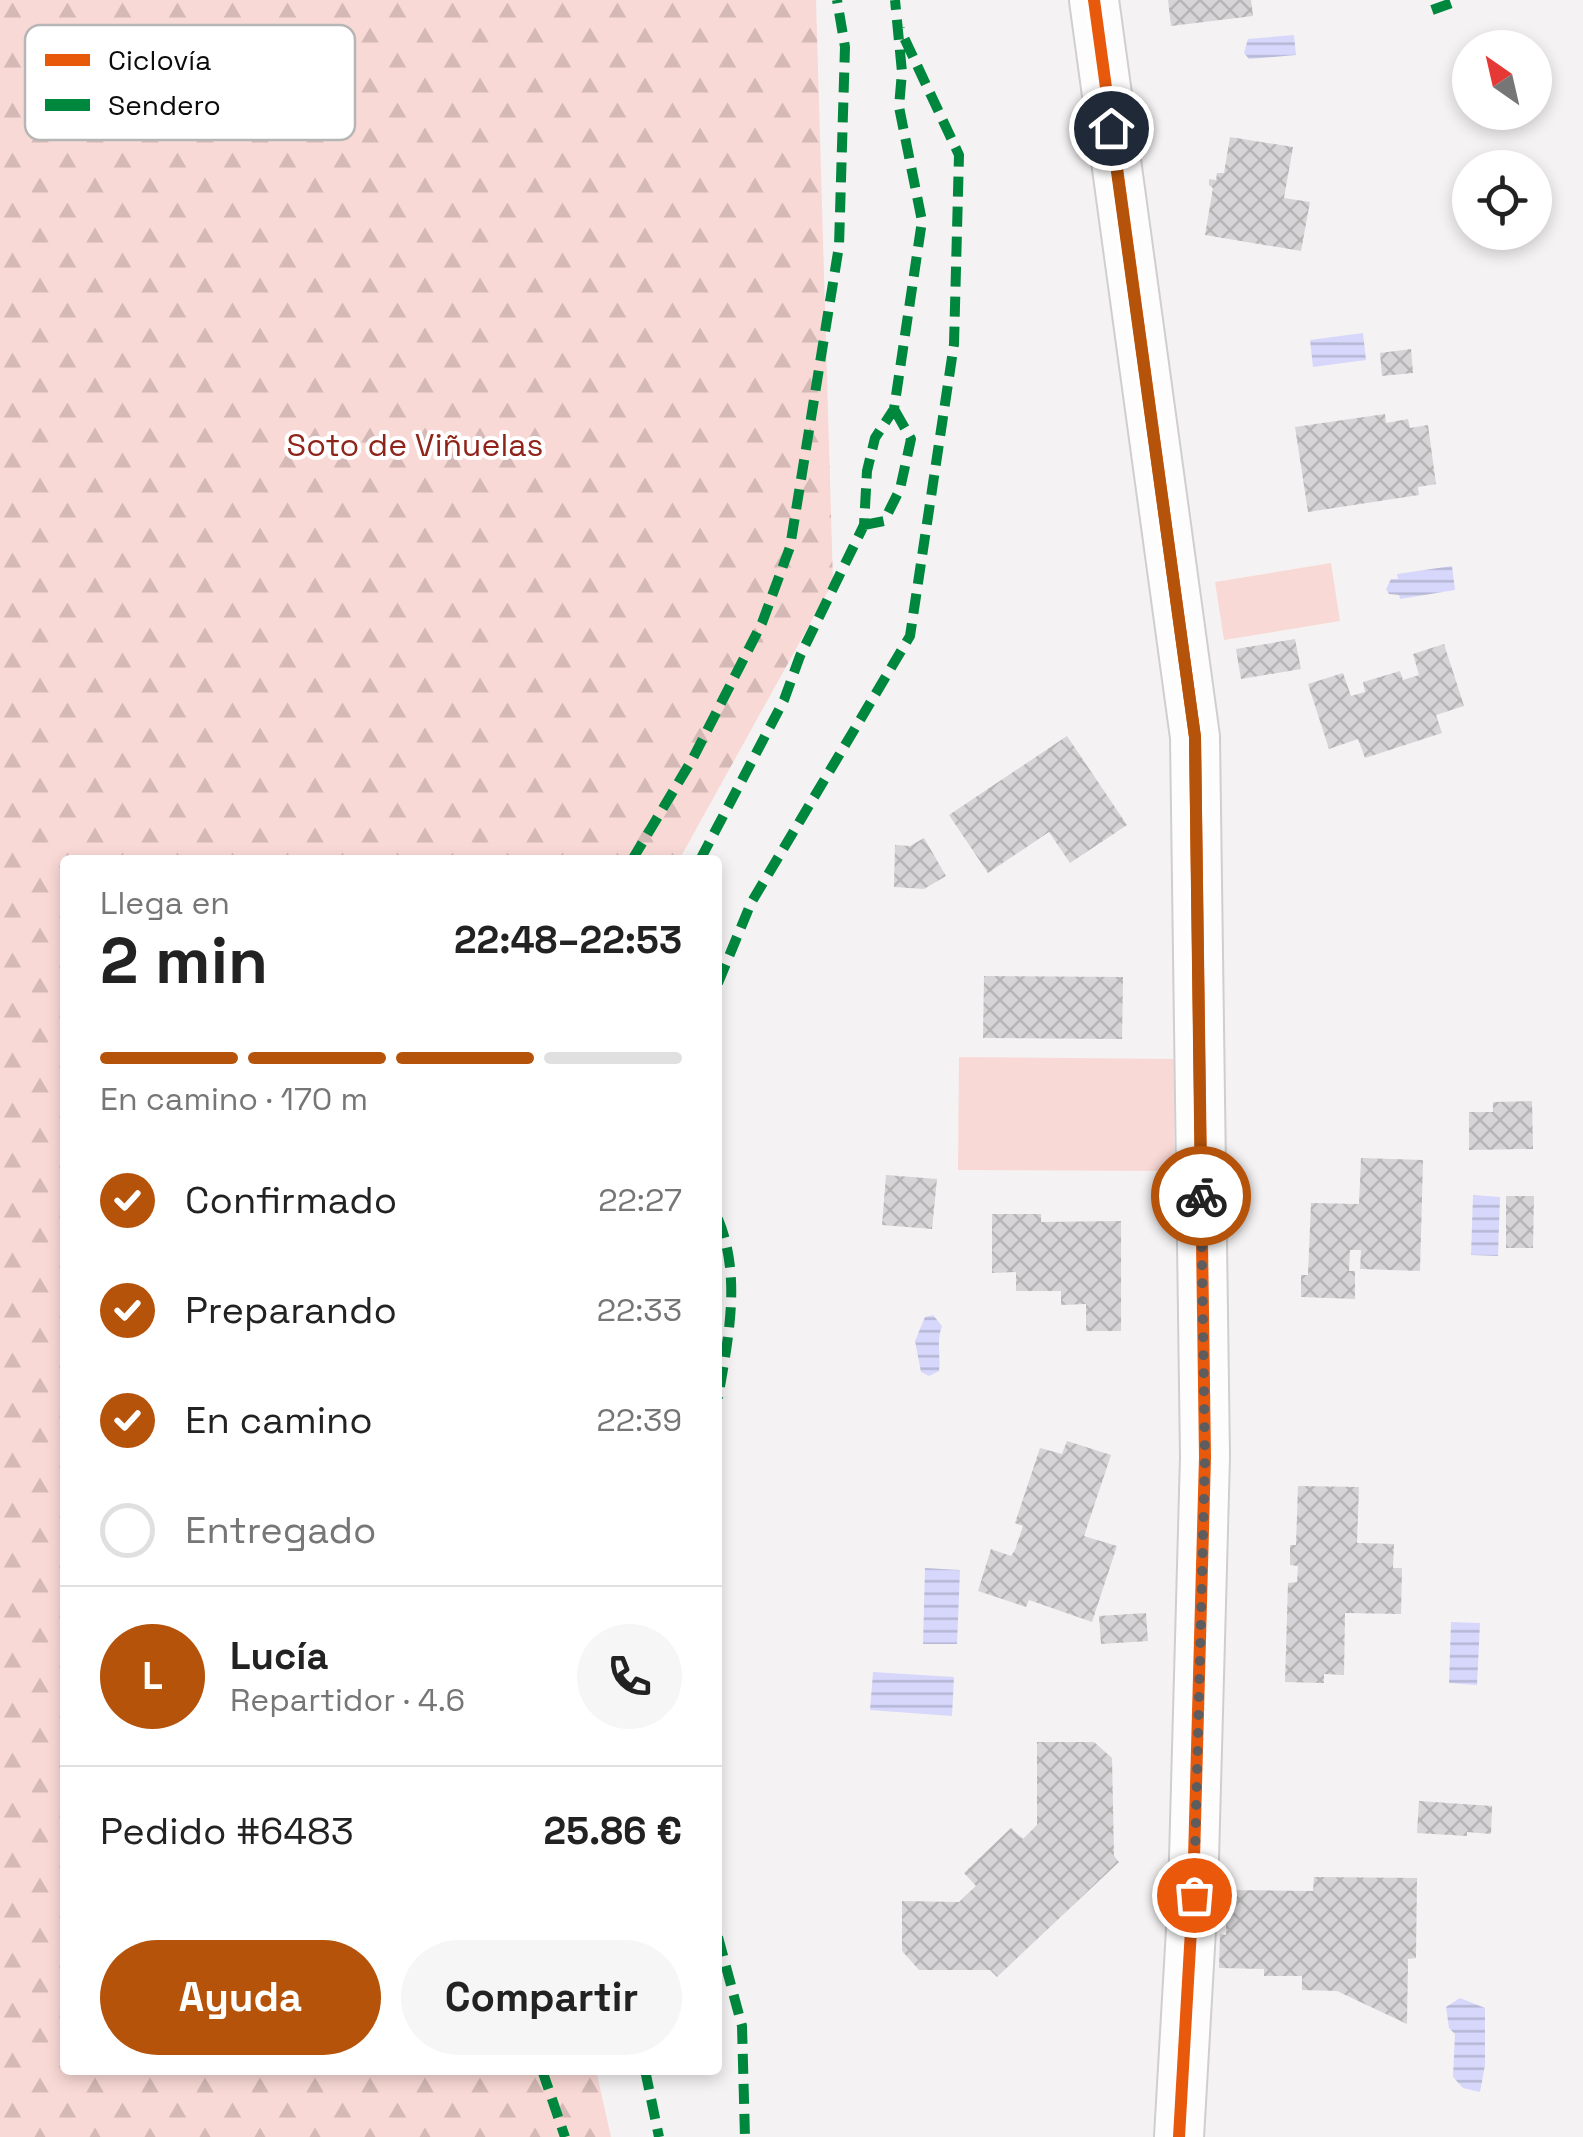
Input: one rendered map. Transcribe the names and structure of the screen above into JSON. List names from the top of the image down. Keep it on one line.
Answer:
{"parks":["Soto de Viñuelas"],"legend":["Ciclovía","Sendero"],"north":"top left","page":{"heading":["2 min","Llega en","22:48–22:53"],"panel":["Lucía","Repartidor · 4.6","Pedido #6483","25.86 €"],"bar":"En camino · 170 m","list":[["Confirmado","22:27"],["Preparando","22:33"],["En camino","22:39"],"Entregado"],"round":"L","buttons":["Ayuda","Compartir"]}}
